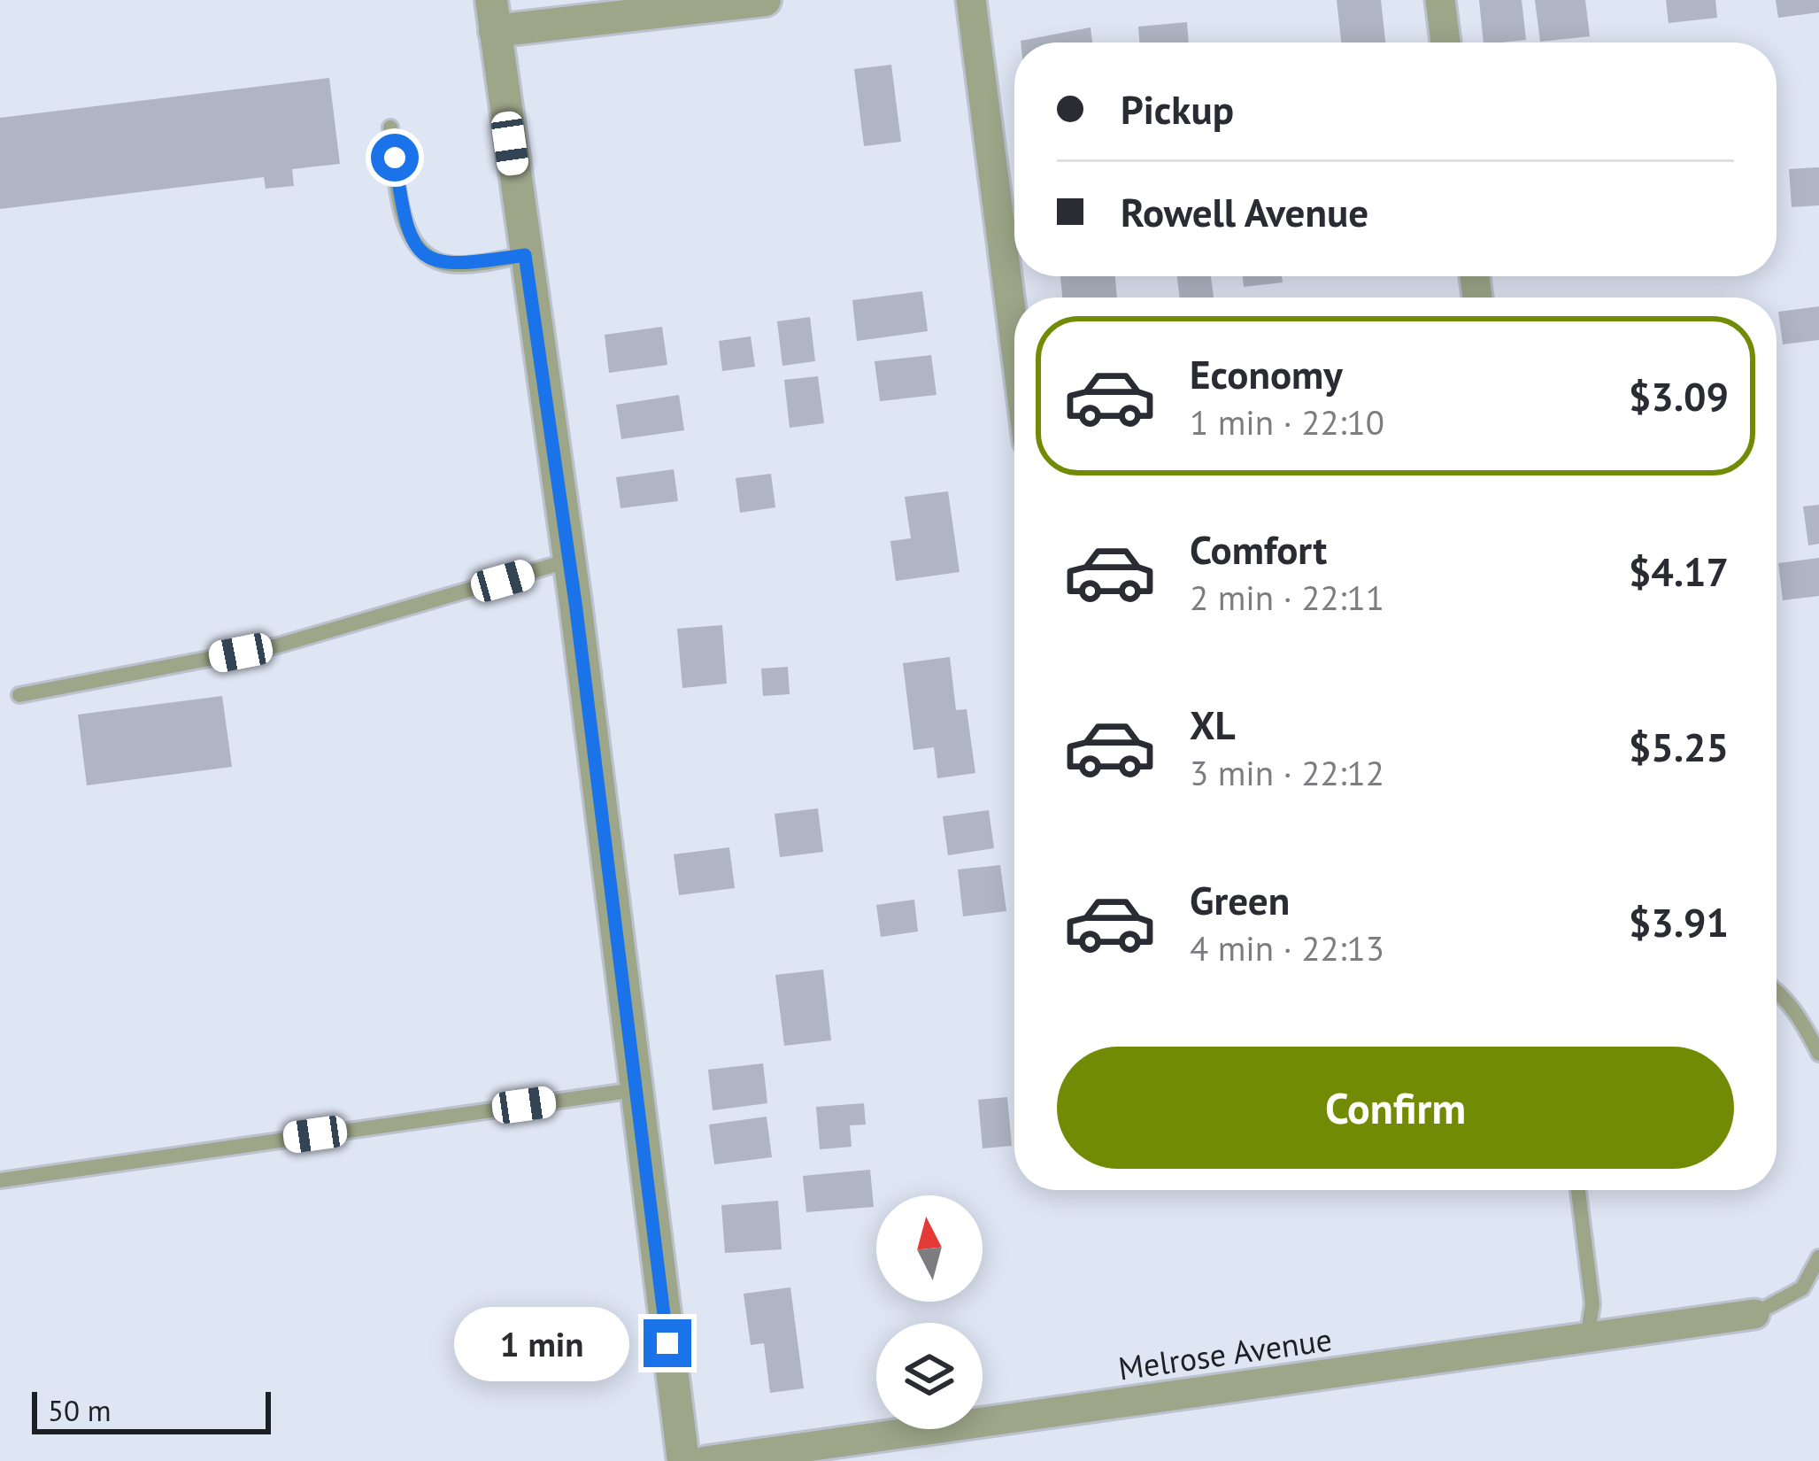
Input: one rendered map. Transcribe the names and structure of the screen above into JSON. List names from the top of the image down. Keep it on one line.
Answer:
{"streets":{"street":["Melrose Avenue"]},"scale_bar":"50 m","north":"top","page":{"banner":["Pickup","Rowell Avenue"],"list":[{"name":"Economy","note":"1 min · 22:10","value":"$3.09"},{"name":"Comfort","note":"2 min · 22:11","value":"$4.17"},{"name":"XL","note":"3 min · 22:12","value":"$5.25"},{"name":"Green","note":"4 min · 22:13","value":"$3.91"}],"buttons":"Confirm","bubble":"1 min","scale":"50 m"}}
